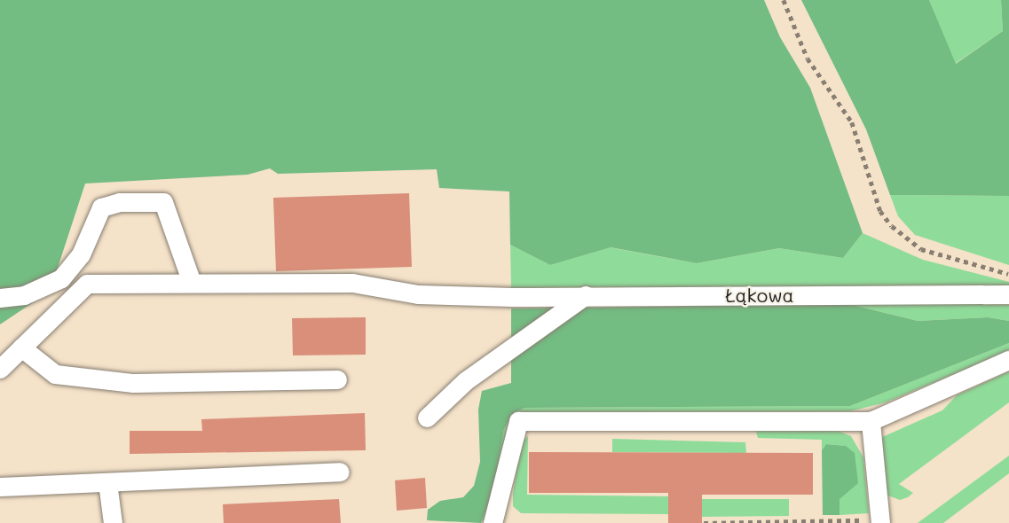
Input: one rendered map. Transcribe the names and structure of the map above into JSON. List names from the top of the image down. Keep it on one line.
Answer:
{"streets":{"lane":["Łąkowa"]}}
